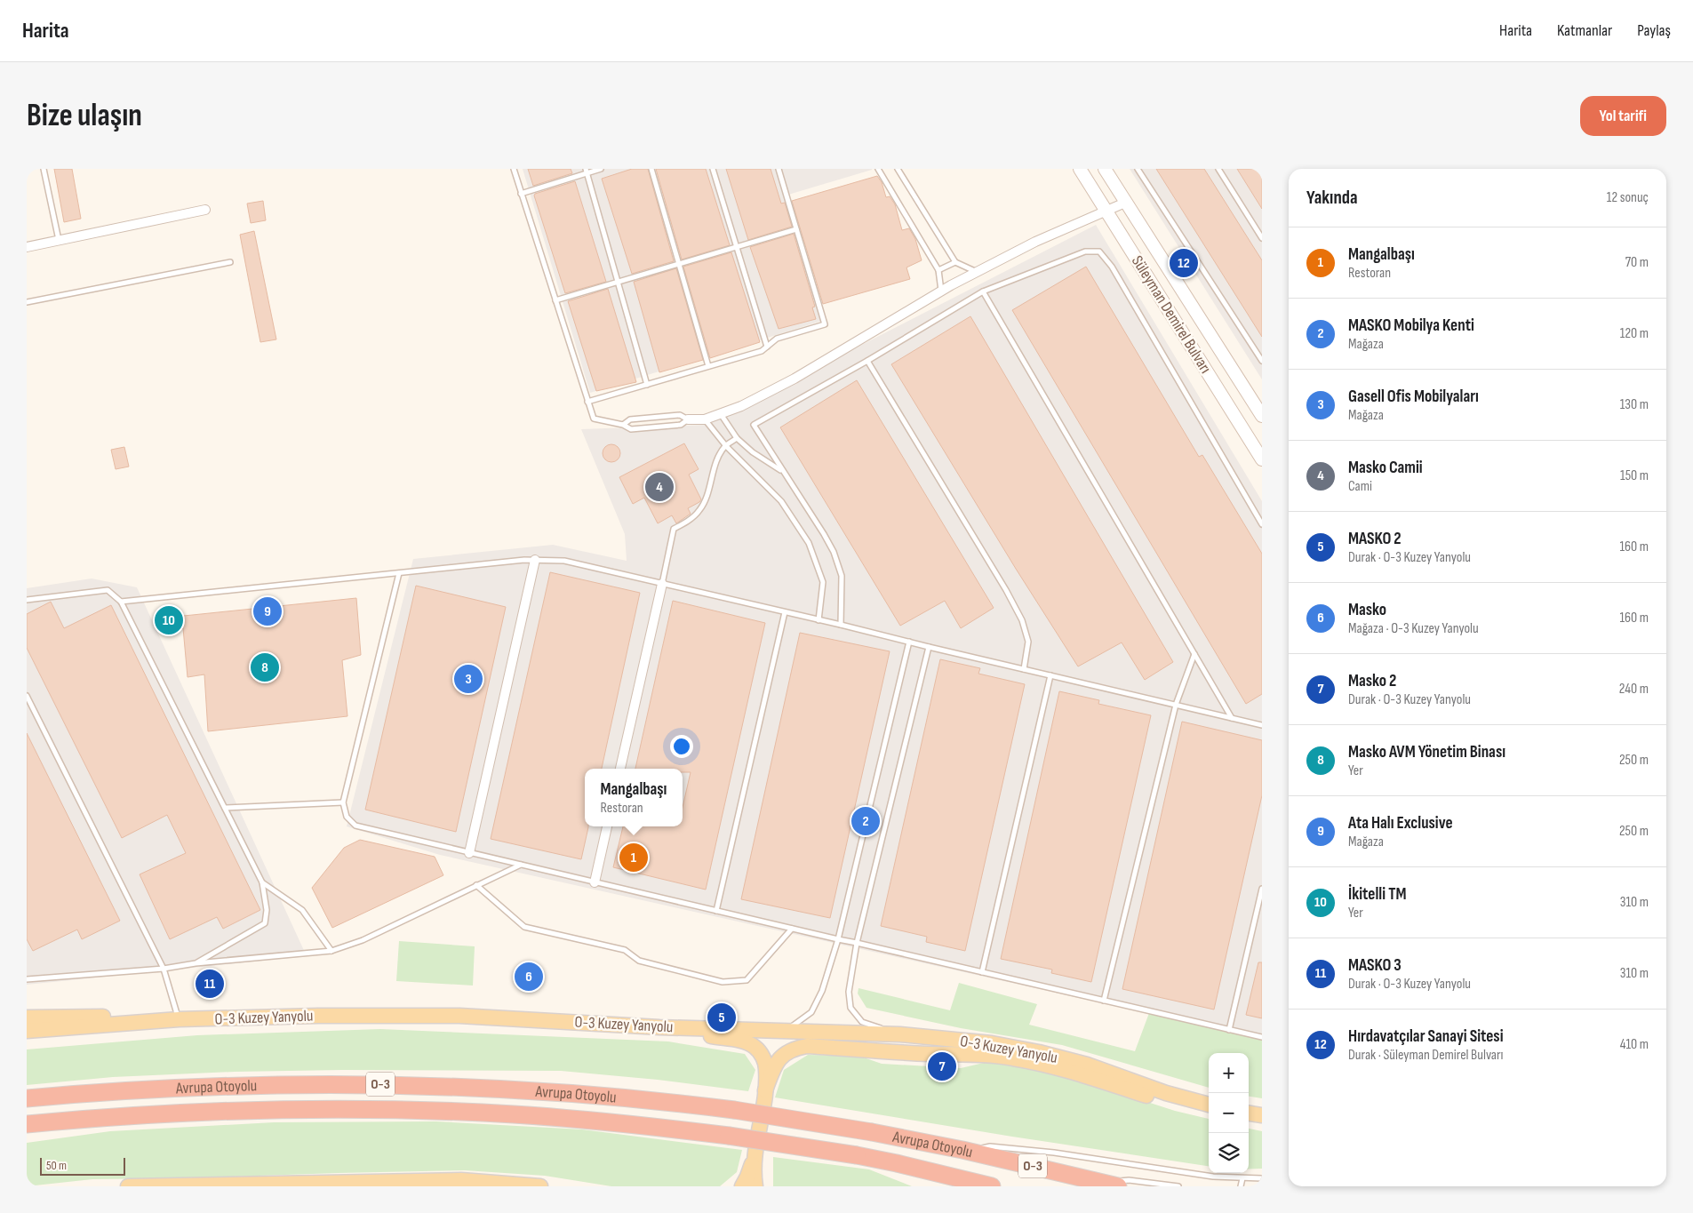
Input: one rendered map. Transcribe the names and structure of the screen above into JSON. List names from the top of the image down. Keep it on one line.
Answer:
{"streets":{"highway":["O-3","Avrupa Otoyolu"],"main road":["Süleyman Demirel Bulvarı","O-3 Kuzey Yanyolu"]},"scale_bar":"50 m","page":{"header":"Harita","nav":["Harita","Katmanlar","Paylaş"],"buttons":"Yol tarifi","title":"Bize ulaşın","heading":["Yakında","12 sonuç"],"list":[{"mark":"1","name":"Mangalbaşı","note":"Restoran","value":"70 m"},{"mark":"2","name":"MASKO Mobilya Kenti","note":"Mağaza","value":"120 m"},{"mark":"3","name":"Gasell Ofis Mobilyaları","note":"Mağaza","value":"130 m"},{"mark":"4","name":"Masko Camii","note":"Cami","value":"150 m"},{"mark":"5","name":"MASKO 2","note":"Durak · O-3 Kuzey Yanyolu","value":"160 m"},{"mark":"6","name":"Masko","note":"Mağaza · O-3 Kuzey Yanyolu","value":"160 m"},{"mark":"7","name":"Masko 2","note":"Durak · O-3 Kuzey Yanyolu","value":"240 m"},{"mark":"8","name":"Masko AVM Yönetim Binası","note":"Yer","value":"250 m"},{"mark":"9","name":"Ata Halı Exclusive","note":"Mağaza","value":"250 m"},{"mark":"10","name":"İkitelli TM","note":"Yer","value":"310 m"},{"mark":"11","name":"MASKO 3","note":"Durak · O-3 Kuzey Yanyolu","value":"310 m"},{"mark":"12","name":"Hırdavatçılar Sanayi Sitesi","note":"Durak · Süleyman Demirel Bulvarı","value":"410 m"}],"pins":["12","4","9","10","8","3","2","1","6","11","5","7"],"popup":["Mangalbaşı","Restoran"],"map_buttons":["+","−"],"scale":"50 m"}}
